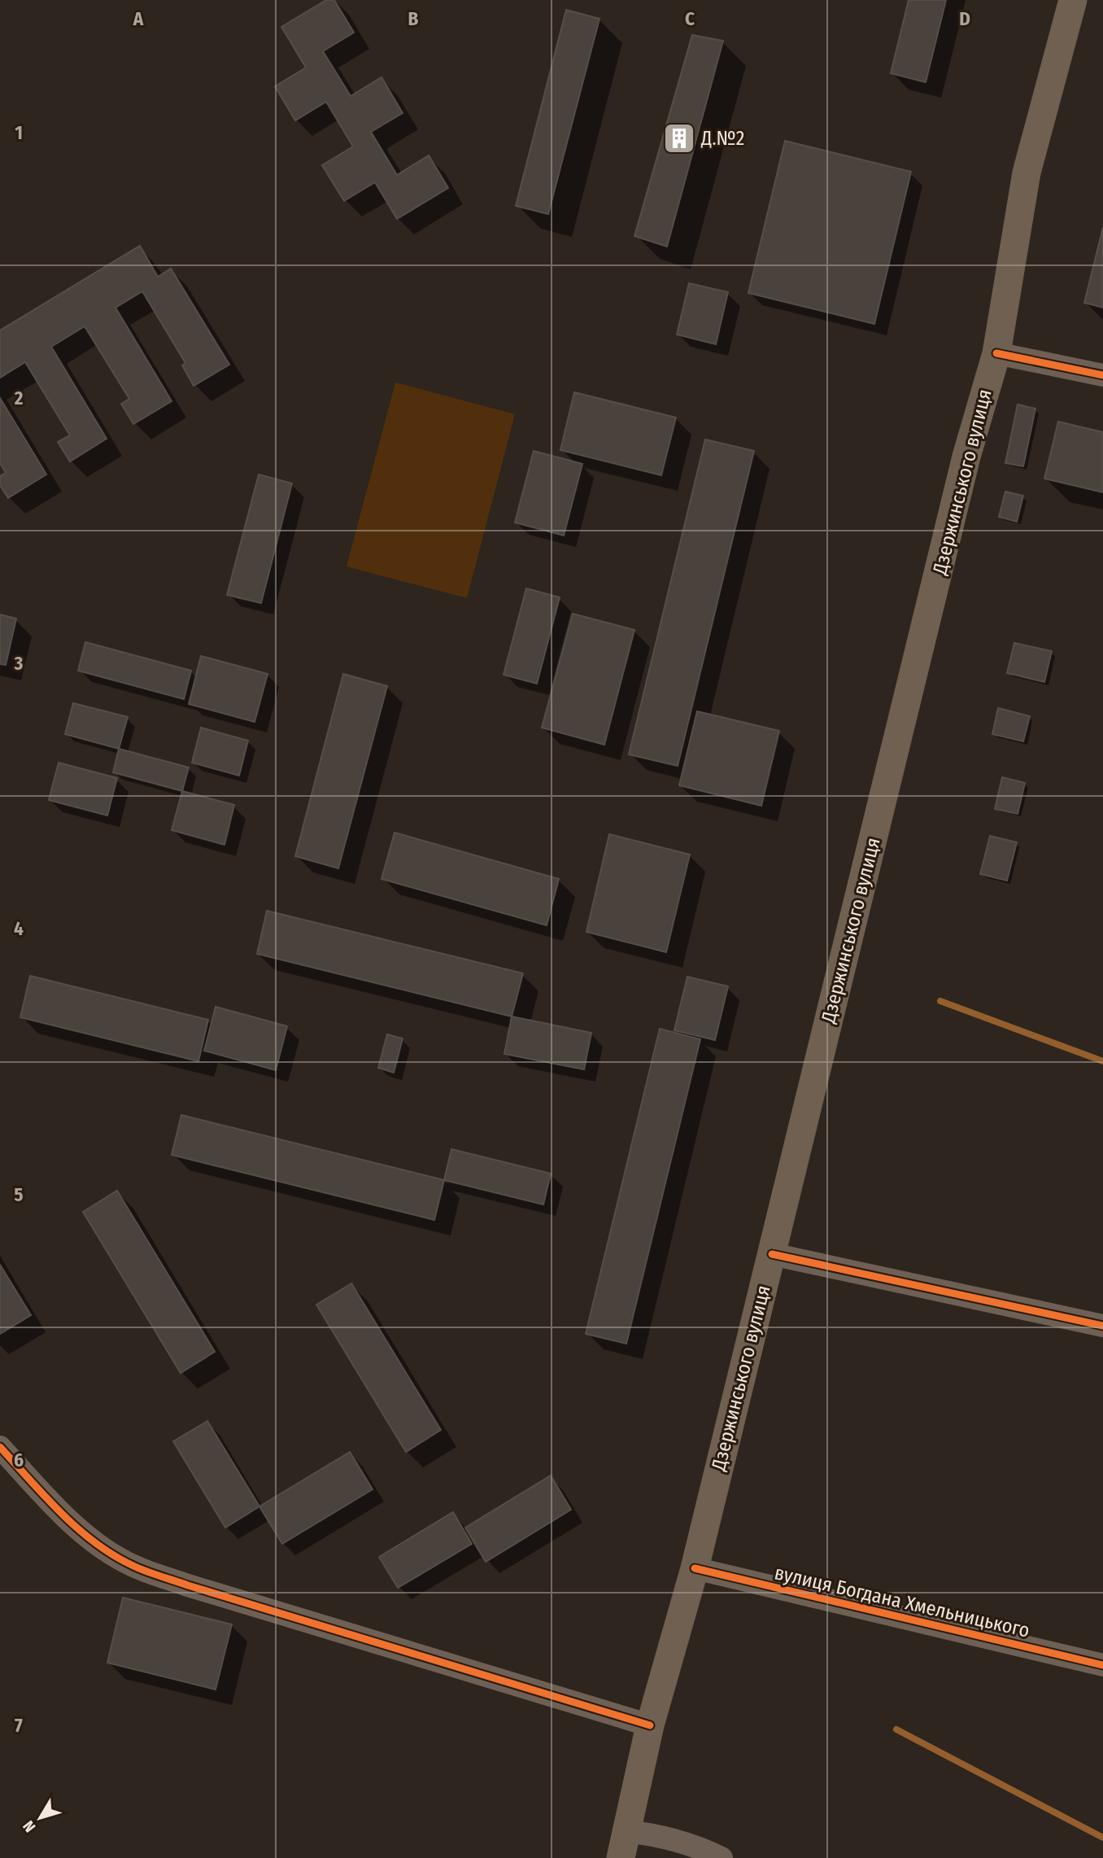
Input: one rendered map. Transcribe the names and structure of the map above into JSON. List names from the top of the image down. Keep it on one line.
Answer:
{"streets":{"main road":["Дзержинського вулиця"],"street":["вулиця Богдана Хмельницького"]},"crossings":[["Дзержинського вулиця","вулиця Богдана Хмельницького"]],"places":{"building":["Д.№2"]},"north":"bottom left","grid":{"columns":["A","B","C","D"],"rows":["1","2","3","4","5","6","7"]}}
